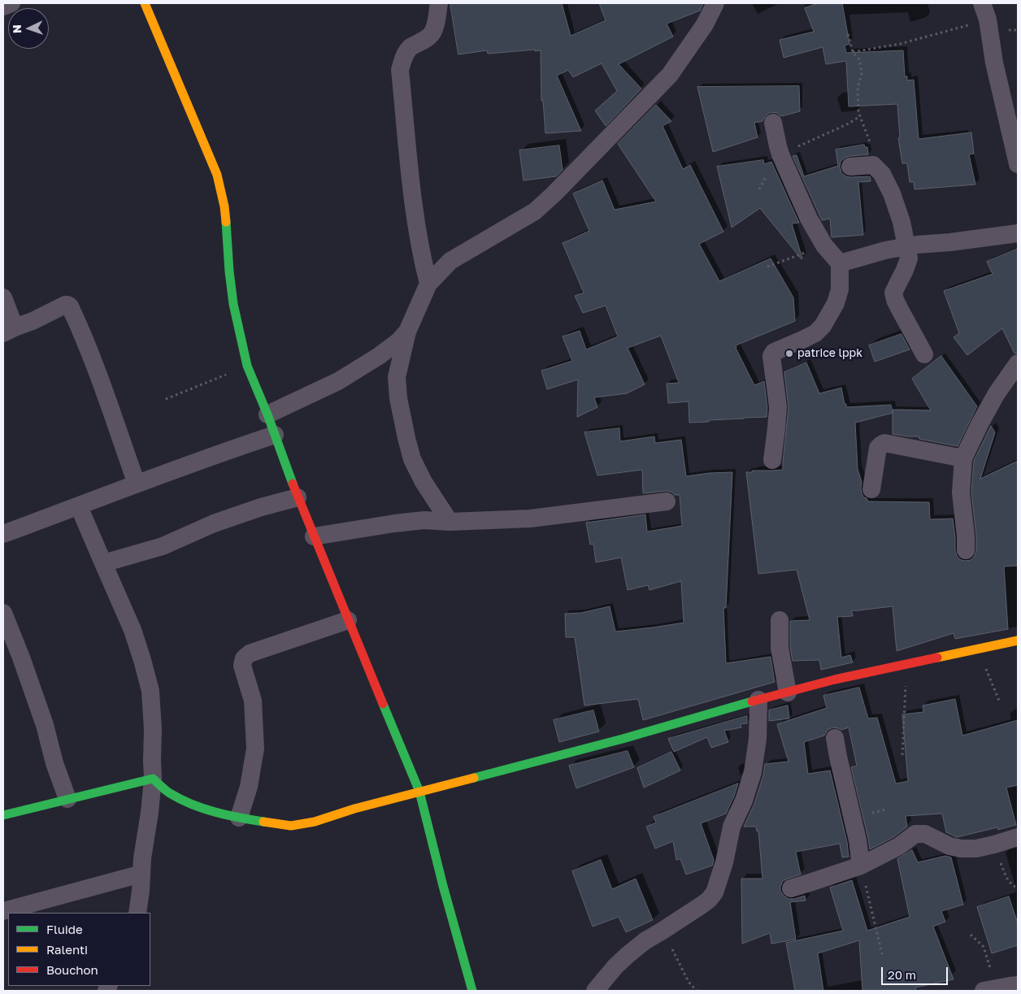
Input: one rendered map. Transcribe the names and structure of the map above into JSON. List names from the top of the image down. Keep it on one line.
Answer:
{"places":["patrice lppk"],"legend":["Fluide","Ralenti","Bouchon"],"scale_bar":"20 m","north":"left"}
